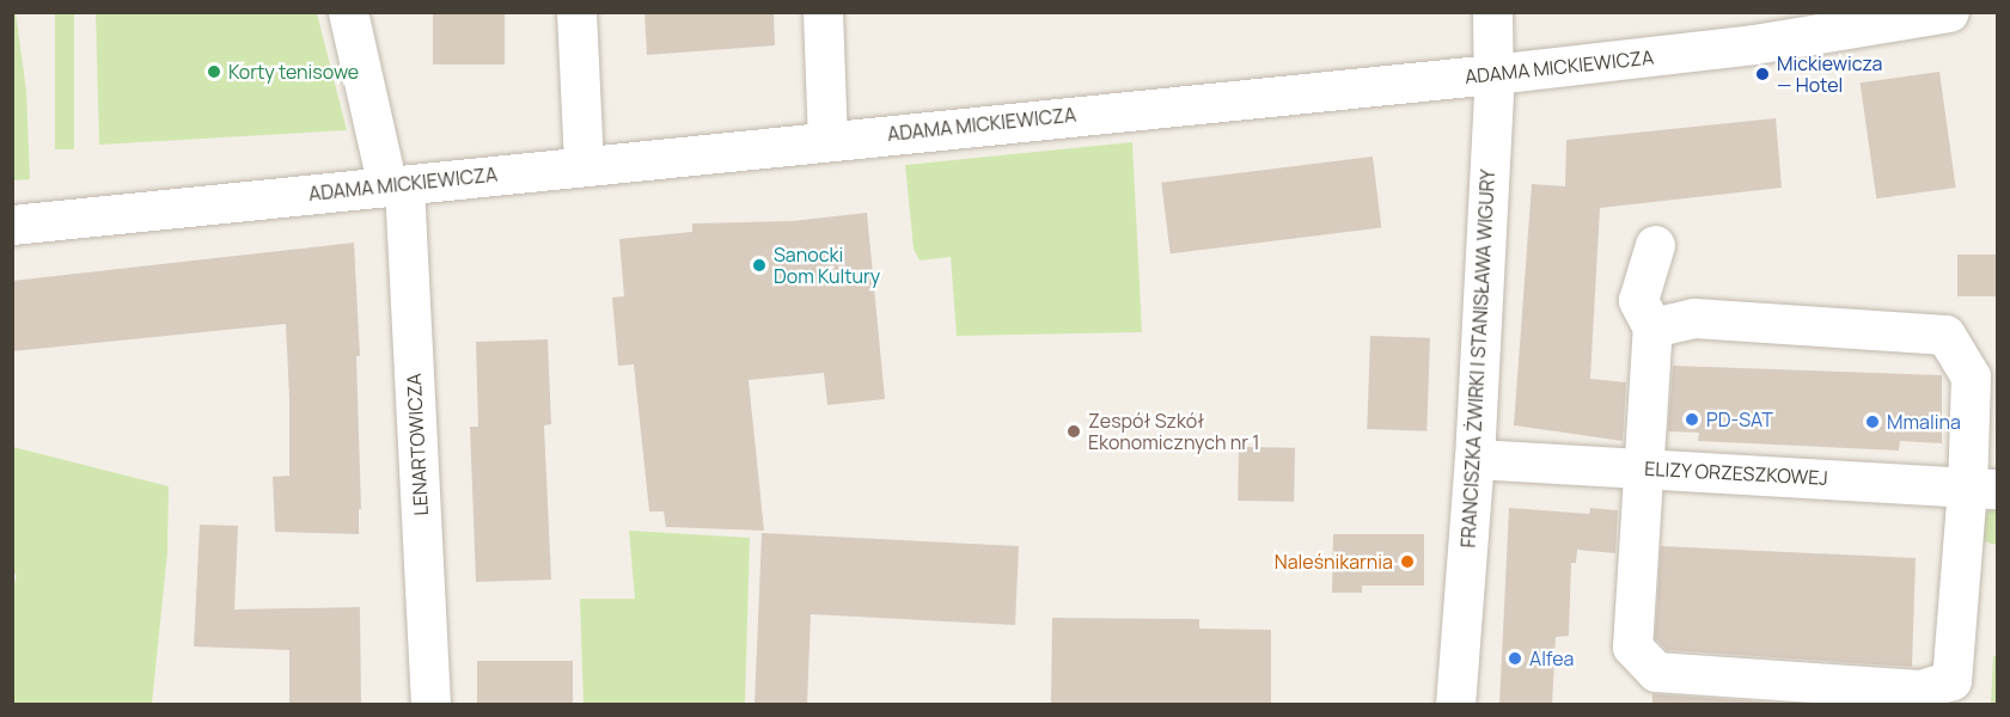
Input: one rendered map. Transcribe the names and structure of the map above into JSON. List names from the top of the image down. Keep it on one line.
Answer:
{"streets":{"street":["ADAMA MICKIEWICZA","FRANCISZKA ŻWIRKI I STANISŁAWA WIGURY","LENARTOWICZA","ELIZY ORZESZKOWEJ"]},"crossings":[["ADAMA MICKIEWICZA","FRANCISZKA ŻWIRKI I STANISŁAWA WIGURY"],["ADAMA MICKIEWICZA","LENARTOWICZA"],["FRANCISZKA ŻWIRKI I STANISŁAWA WIGURY","ELIZY ORZESZKOWEJ"]],"places":["Korty tenisowe","Mickiewicza — Hotel","Sanocki Dom Kultury","PD-SAT","Mmalina","Zespół Szkół Ekonomicznych nr 1","Naleśnikarnia","Alfea"]}
